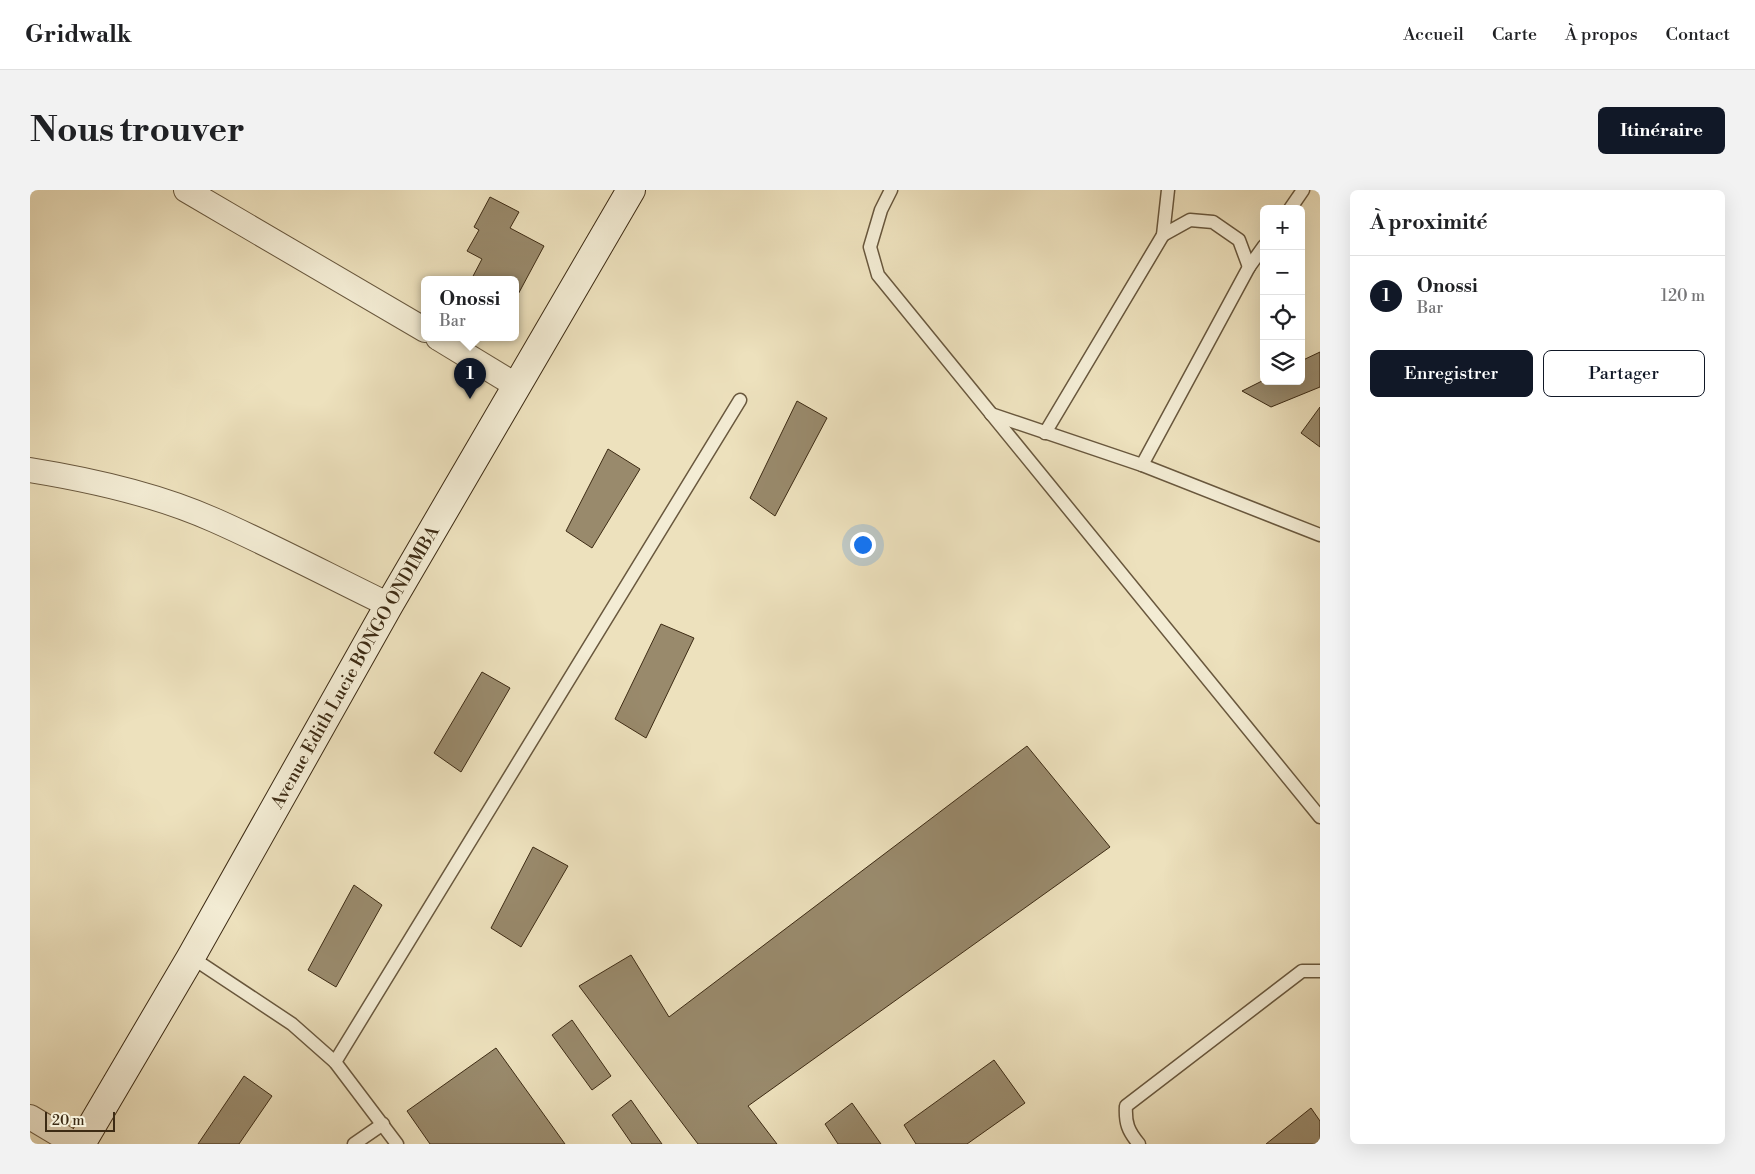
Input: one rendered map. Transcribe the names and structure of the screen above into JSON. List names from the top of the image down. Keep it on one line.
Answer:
{"streets":{"main road":["Avenue Edith Lucie BONGO ONDIMBA"]},"scale_bar":"20 m","page":{"header":"Gridwalk","nav":["Accueil","Carte","À propos","Contact"],"buttons":["Itinéraire",["Enregistrer","Partager"]],"title":"Nous trouver","heading":"À proximité","map_buttons":["+","−"],"list":[{"mark":"1","name":"Onossi","note":"Bar","value":"120 m"}],"popup":["Onossi","Bar"],"pins":"1","scale":"20 m"}}
